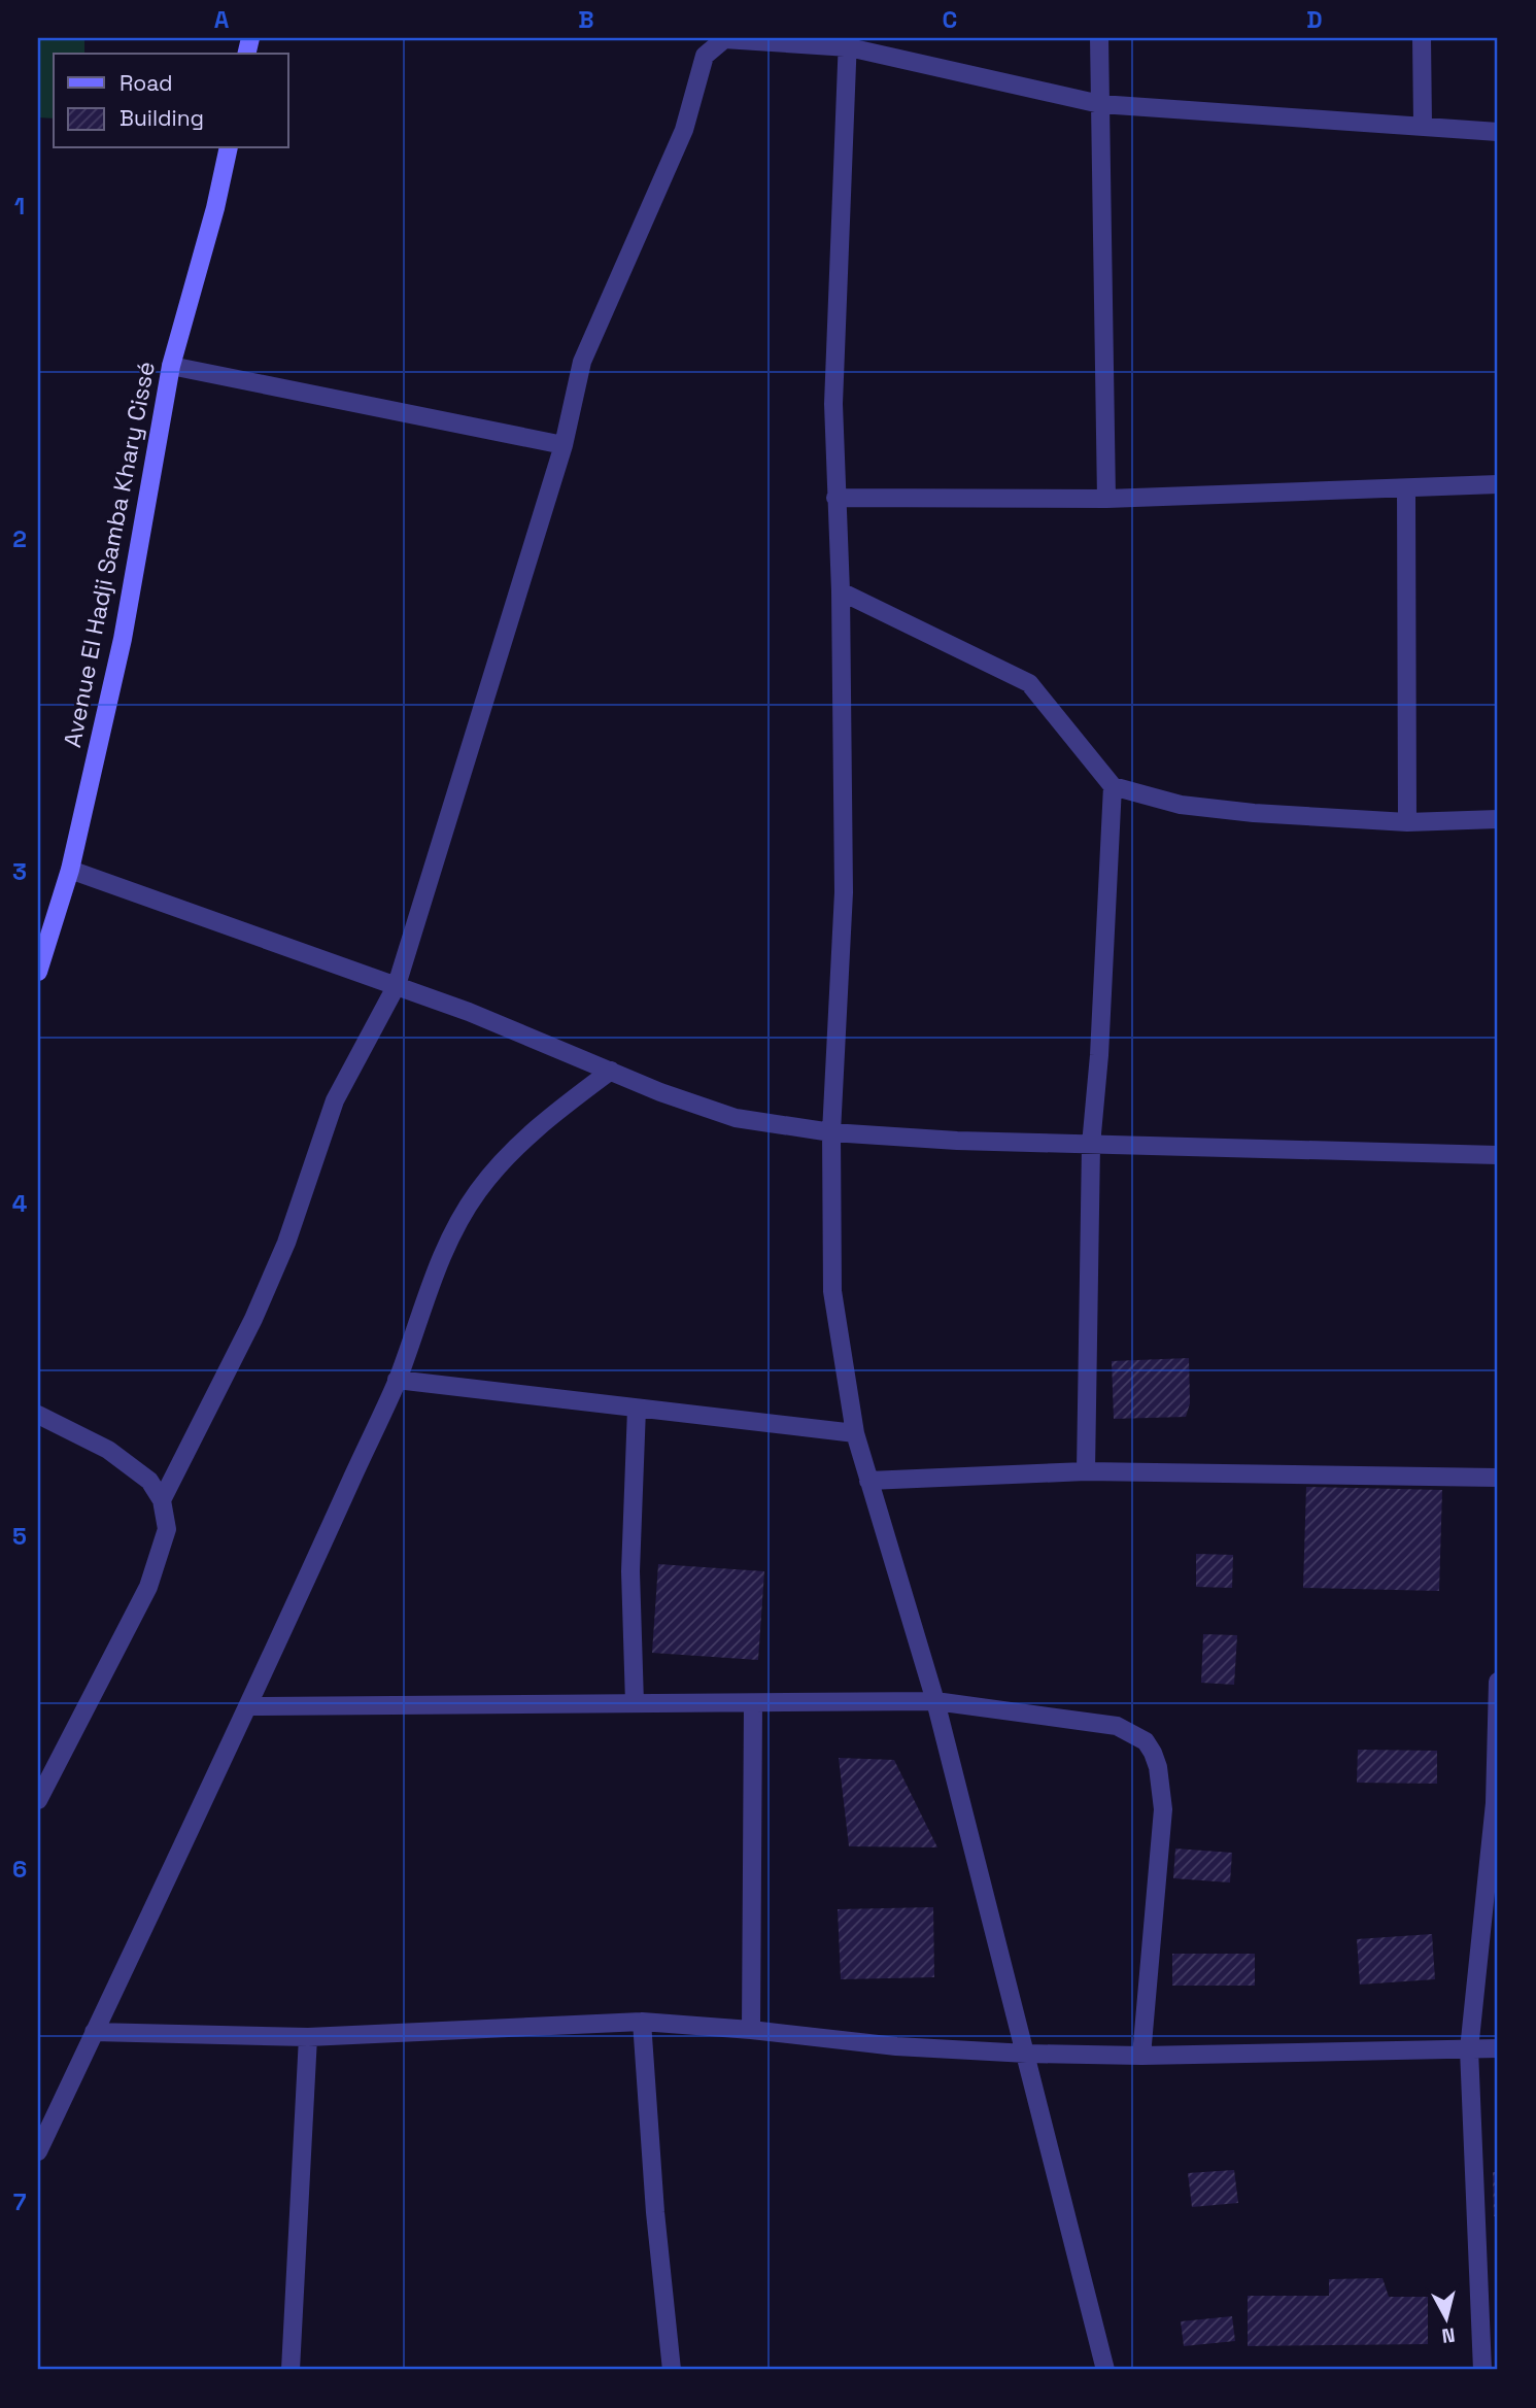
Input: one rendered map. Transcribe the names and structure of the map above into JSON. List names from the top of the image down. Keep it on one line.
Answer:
{"streets":{"street":["Avenue El Hadji Samba Khary Cissé"]},"legend":["Road","Building"],"north":"bottom","grid":{"columns":["A","B","C","D"],"rows":["1","2","3","4","5","6","7"]}}
